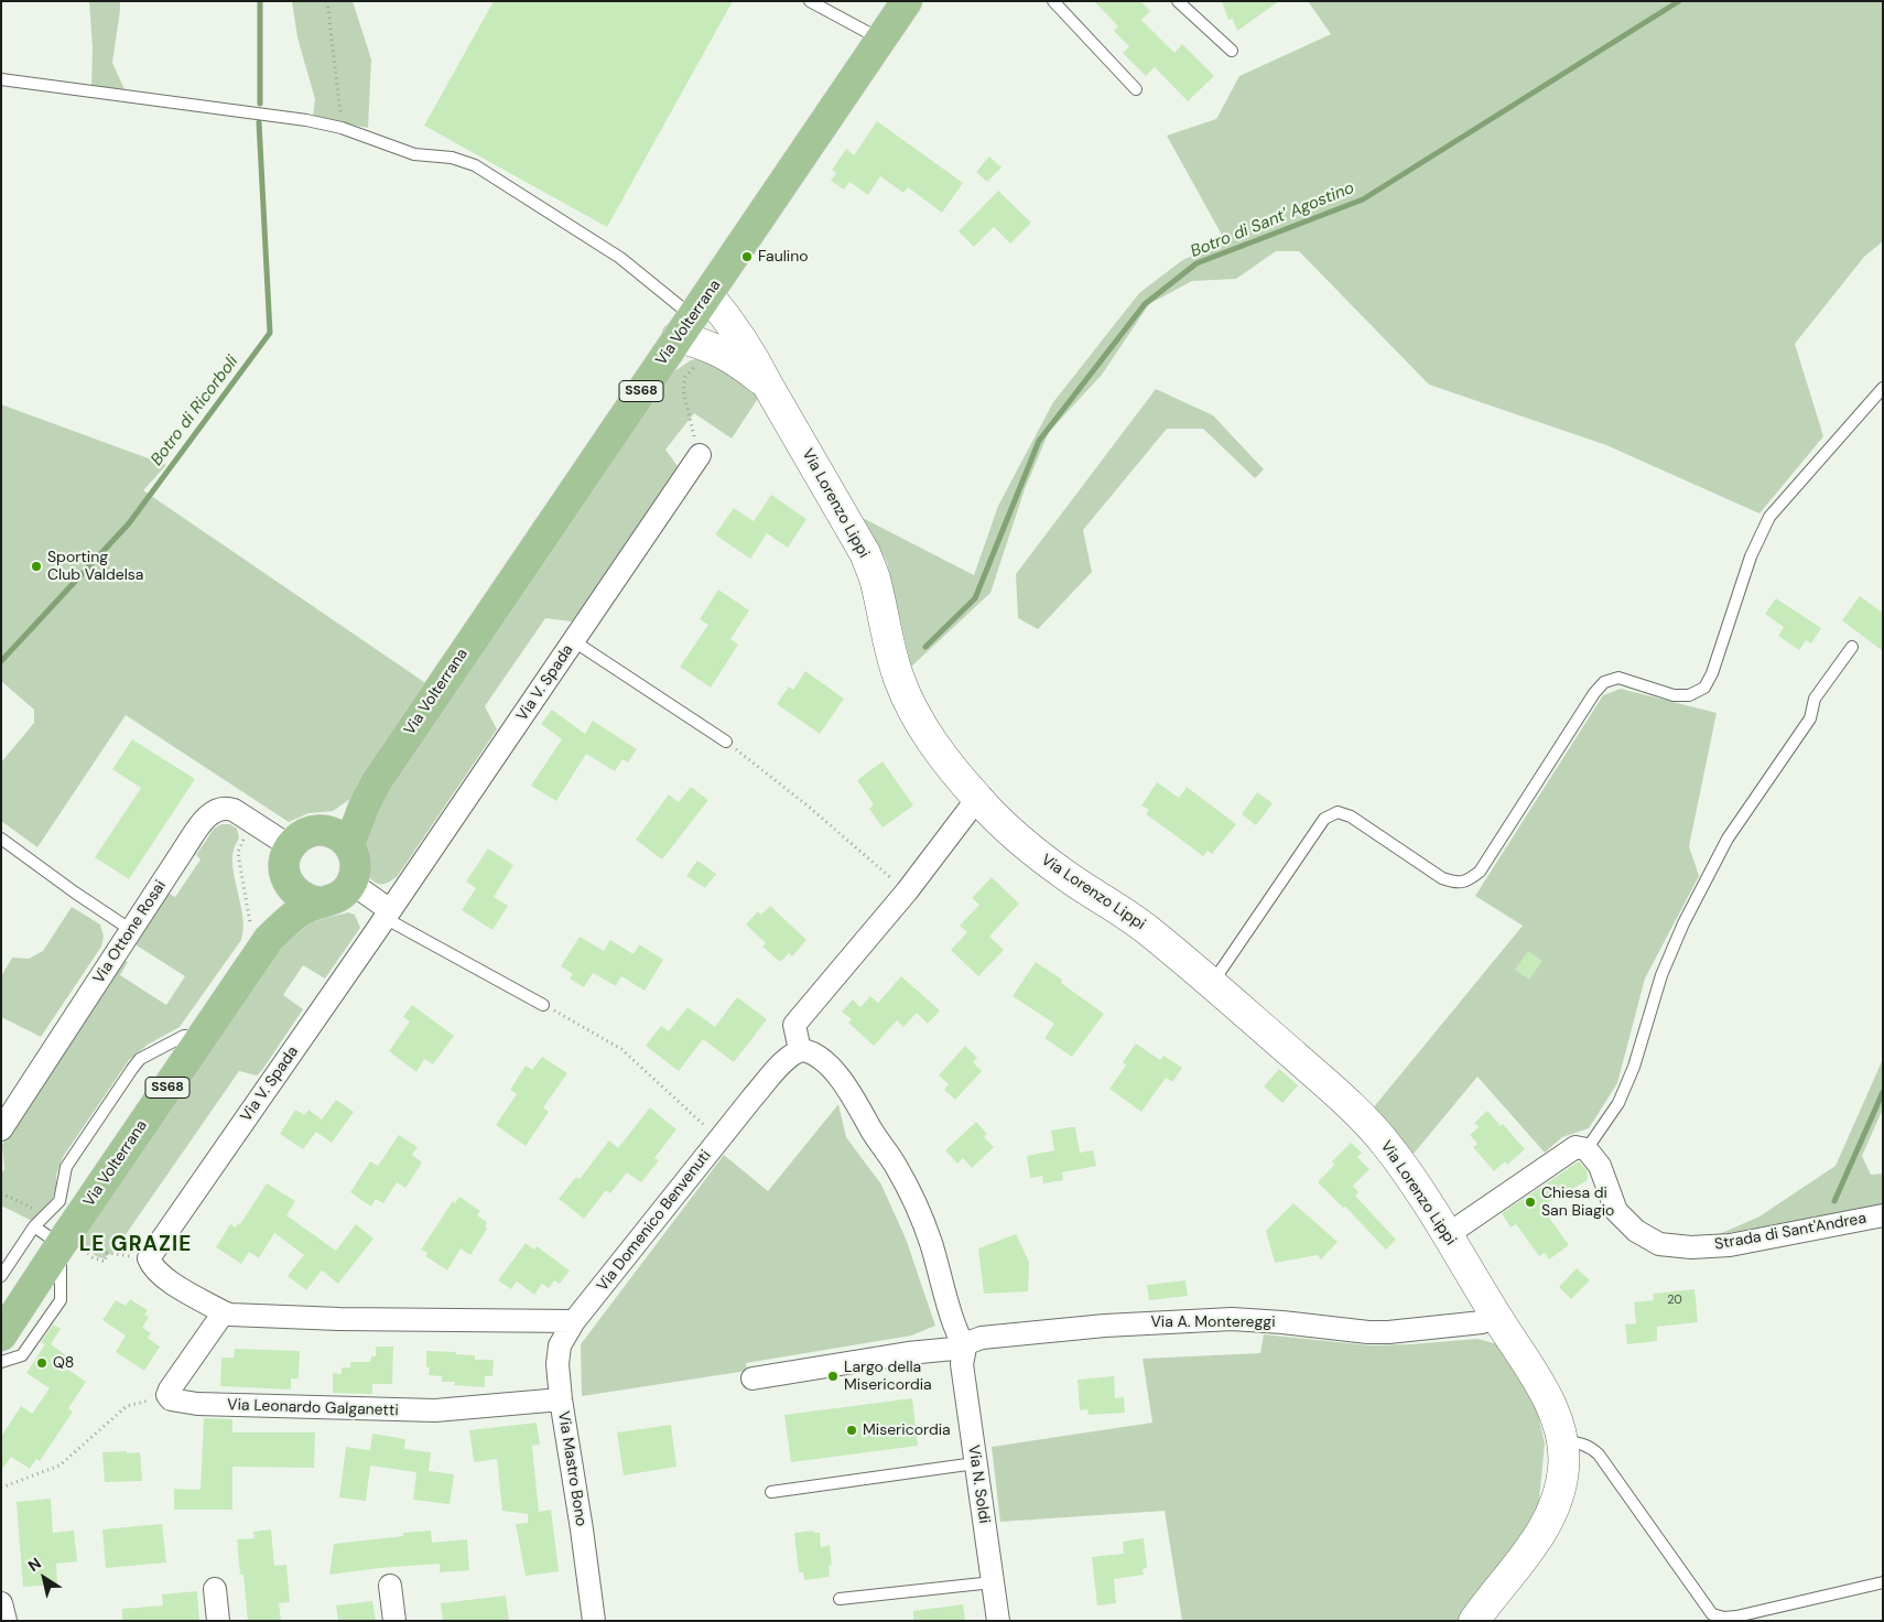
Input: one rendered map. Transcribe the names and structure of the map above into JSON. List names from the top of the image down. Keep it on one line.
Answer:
{"streets":{"main road":["Via Volterrana","SS68"],"street":["Via Lorenzo Lippi","Via V. Spada","Via Ottone Rosai","Via Domenico Benvenuti","Strada di Sant'Andrea","Via A. Montereggi","Via Leonardo Galganetti","Via Mastro Bono","Via N. Soldi"]},"crossings":[["Via Volterrana","Via Lorenzo Lippi"],["Via Volterrana","Via Ottone Rosai"],["Via Lorenzo Lippi","Via A. Montereggi"],["Via Domenico Benvenuti","Via Mastro Bono"],["Via A. Montereggi","Via N. Soldi"],["Via Leonardo Galganetti","Via Mastro Bono"]],"districts":["LE GRAZIE"],"water":["Botro di Sant' Agostino","Botro di Ricorboli"],"places":["Faulino","Sporting Club Valdelsa","Chiesa di San Biagio","Q8","Largo della Misericordia","Misericordia"],"house_numbers":["20"],"north":"top left"}
